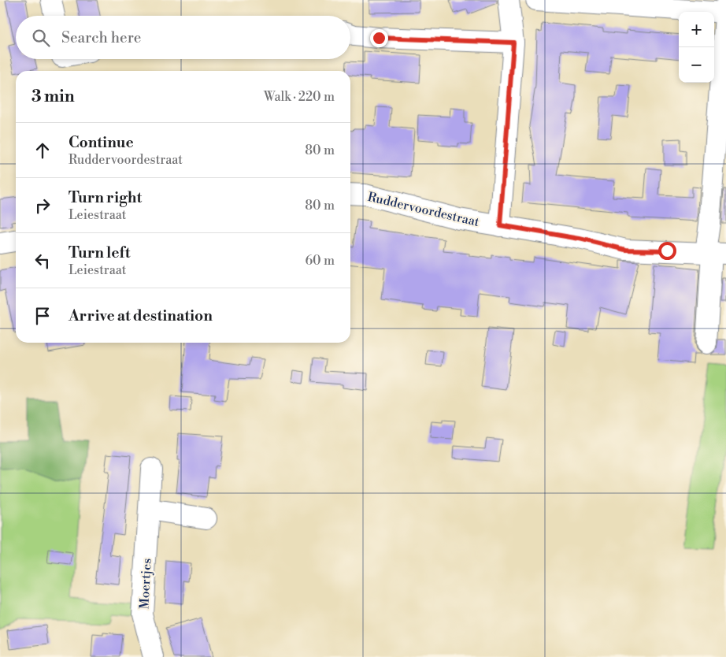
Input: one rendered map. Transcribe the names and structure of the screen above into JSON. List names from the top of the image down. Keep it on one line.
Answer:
{"streets":{"street":["Ruddervoordestraat","Moertjes"]},"page":{"map_buttons":["+","−"],"search":"Search here","heading":["3 min","Walk · 220 m"],"list":[["Continue","Ruddervoordestraat","80 m"],["Turn right","Leiestraat","80 m"],["Turn left","Leiestraat","60 m"],"Arrive at destination"]}}
